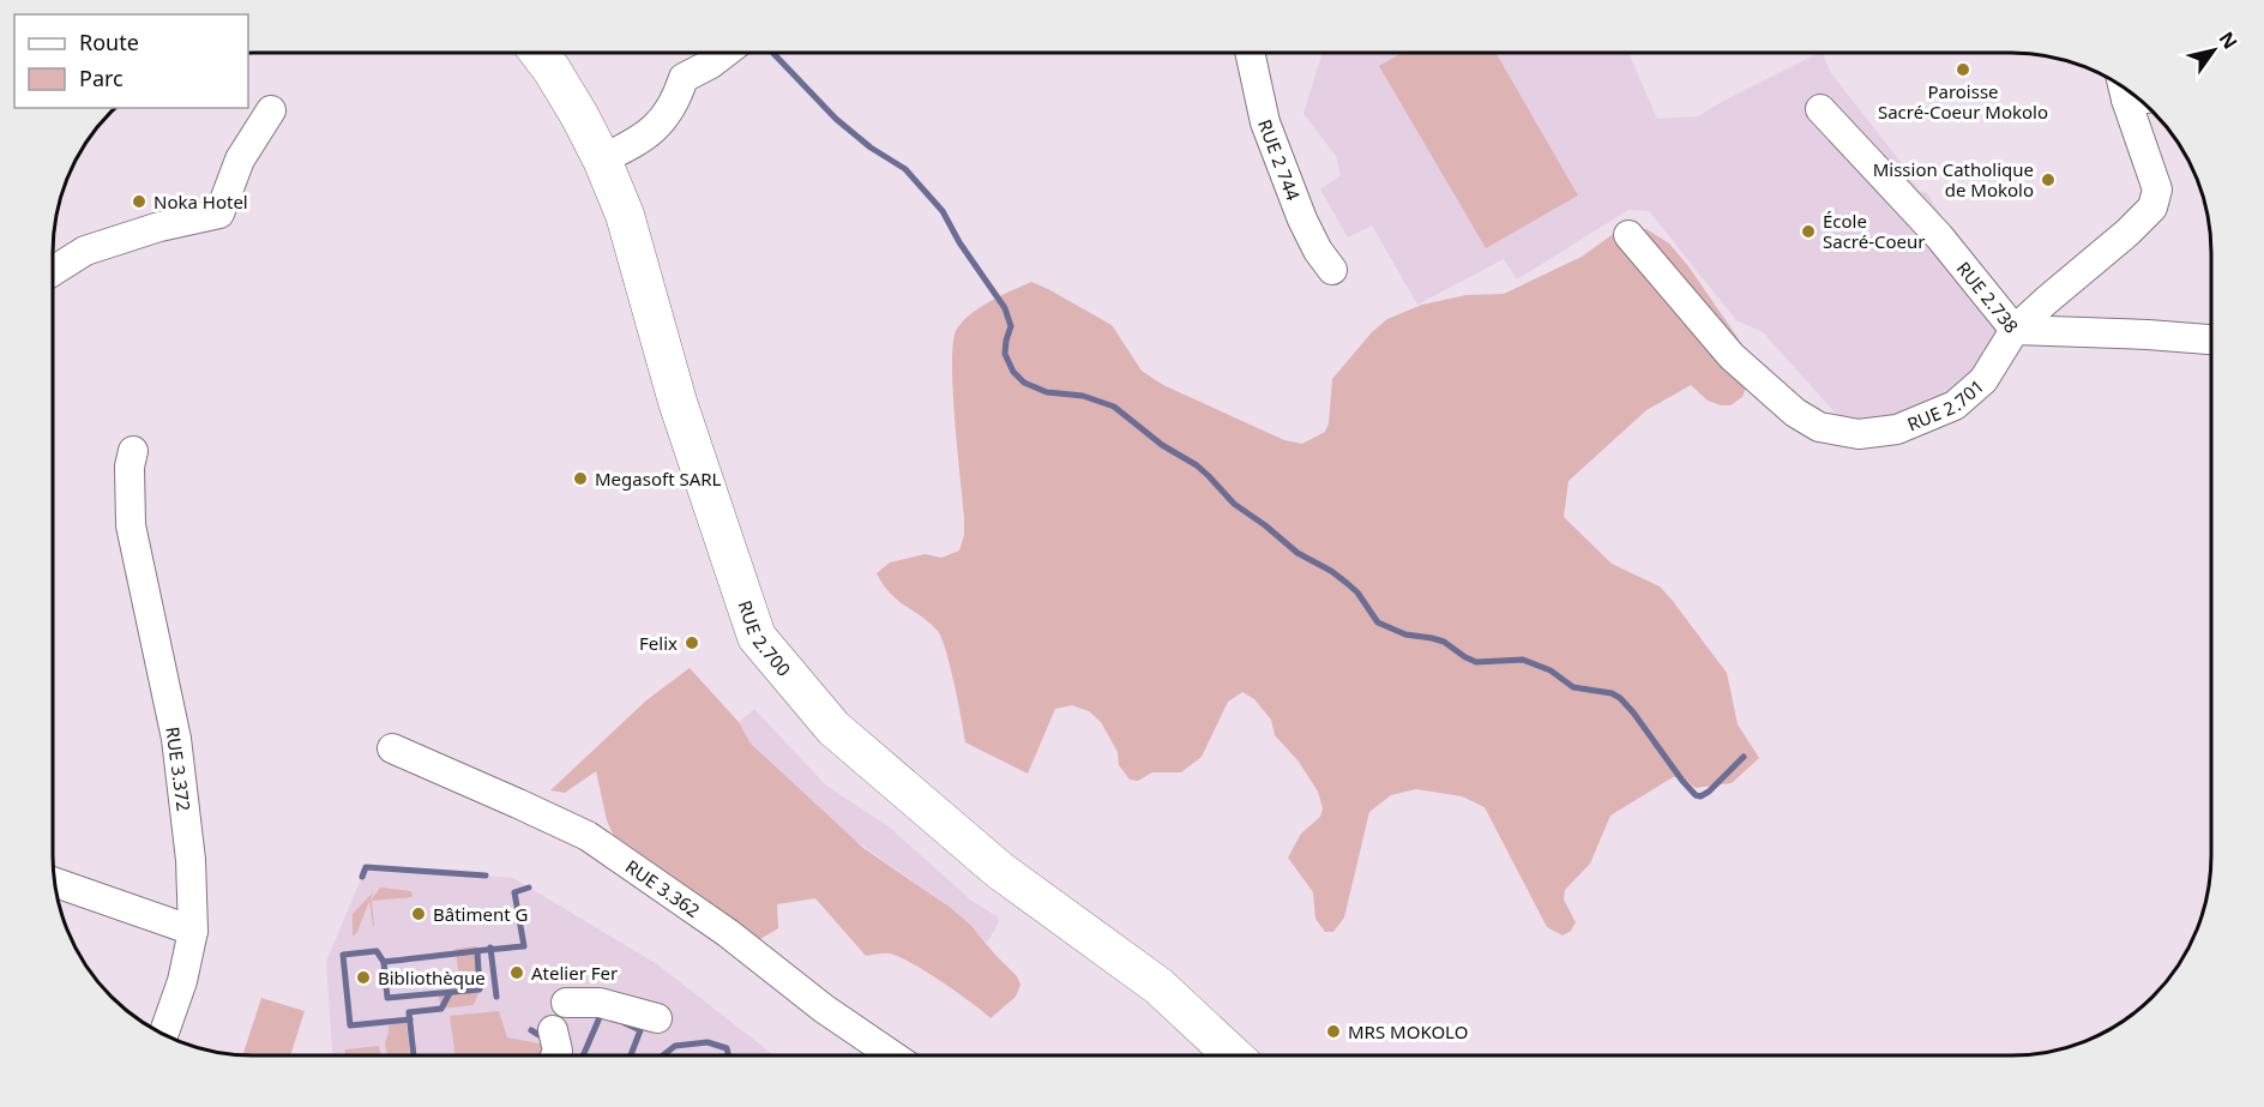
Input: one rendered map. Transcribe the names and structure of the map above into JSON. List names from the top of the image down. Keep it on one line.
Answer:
{"streets":{"main road":["RUE 2.700"],"street":["RUE 2 744","RUE 2.738","RUE 2.701","RUE 3.372","RUE 3.362"]},"crossings":[["RUE 2.738","RUE 2.701"]],"places":["Paroisse Sacré-Coeur Mokolo","Mission Catholique de Mokolo","Noka Hotel","École Sacré-Coeur","Megasoft SARL","Felix","Bâtiment G","Atelier Fer","Bibliothèque","MRS MOKOLO"],"legend":["Route","Parc"],"north":"top right"}
